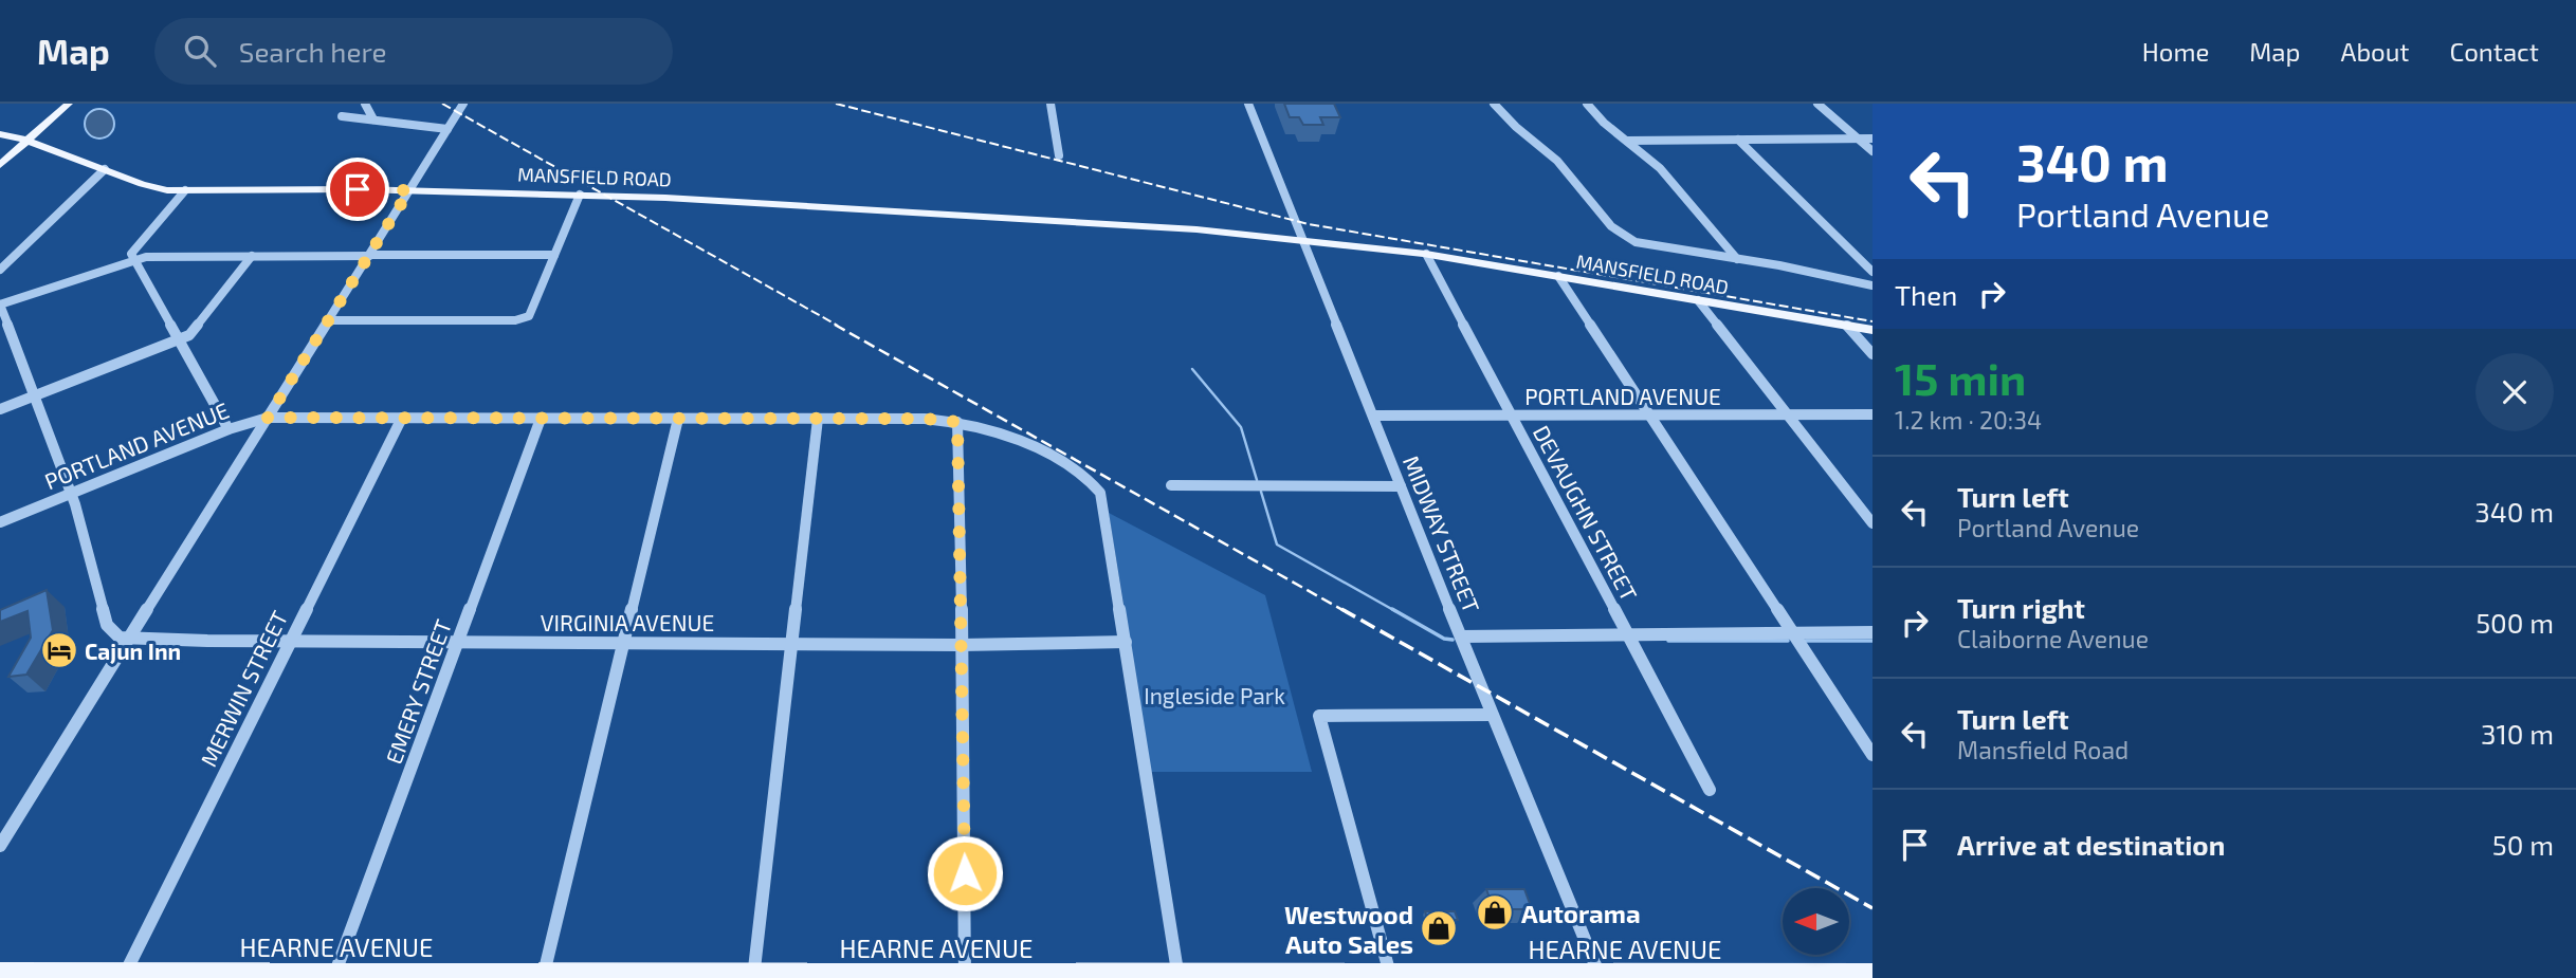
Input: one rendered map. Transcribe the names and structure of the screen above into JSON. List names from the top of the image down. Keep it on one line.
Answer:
{"streets":{"main road":["MANSFIELD ROAD","HEARNE AVENUE"],"street":["PORTLAND AVENUE","DEVAUGHN STREET","MIDWAY STREET","VIRGINIA AVENUE","MERWIN STREET","EMERY STREET"]},"crossings":[["MANSFIELD ROAD","DEVAUGHN STREET"],["MANSFIELD ROAD","MIDWAY STREET"],["PORTLAND AVENUE","DEVAUGHN STREET"],["PORTLAND AVENUE","MIDWAY STREET"],["PORTLAND AVENUE","VIRGINIA AVENUE"],["PORTLAND AVENUE","MERWIN STREET"],["PORTLAND AVENUE","EMERY STREET"],["MIDWAY STREET","HEARNE AVENUE"],["VIRGINIA AVENUE","MERWIN STREET"],["VIRGINIA AVENUE","EMERY STREET"],["MERWIN STREET","HEARNE AVENUE"],["EMERY STREET","HEARNE AVENUE"]],"parks":["Ingleside Park"],"places":{"hotel":["Cajun Inn"],"shop":["Autorama","Westwood Auto Sales"]},"north":"left","page":{"header":"Map","search":"Search here","nav":["Home","Map","About","Contact"],"turn":["340 m","Portland Avenue"],"then":"Then","heading":["15 min","1.2 km · 20:34"],"list":[{"name":"Turn left","note":"Portland Avenue","value":"340 m"},{"name":"Turn right","note":"Claiborne Avenue","value":"500 m"},{"name":"Turn left","note":"Mansfield Road","value":"310 m"},{"name":"Arrive at destination","value":"50 m"}]}}
